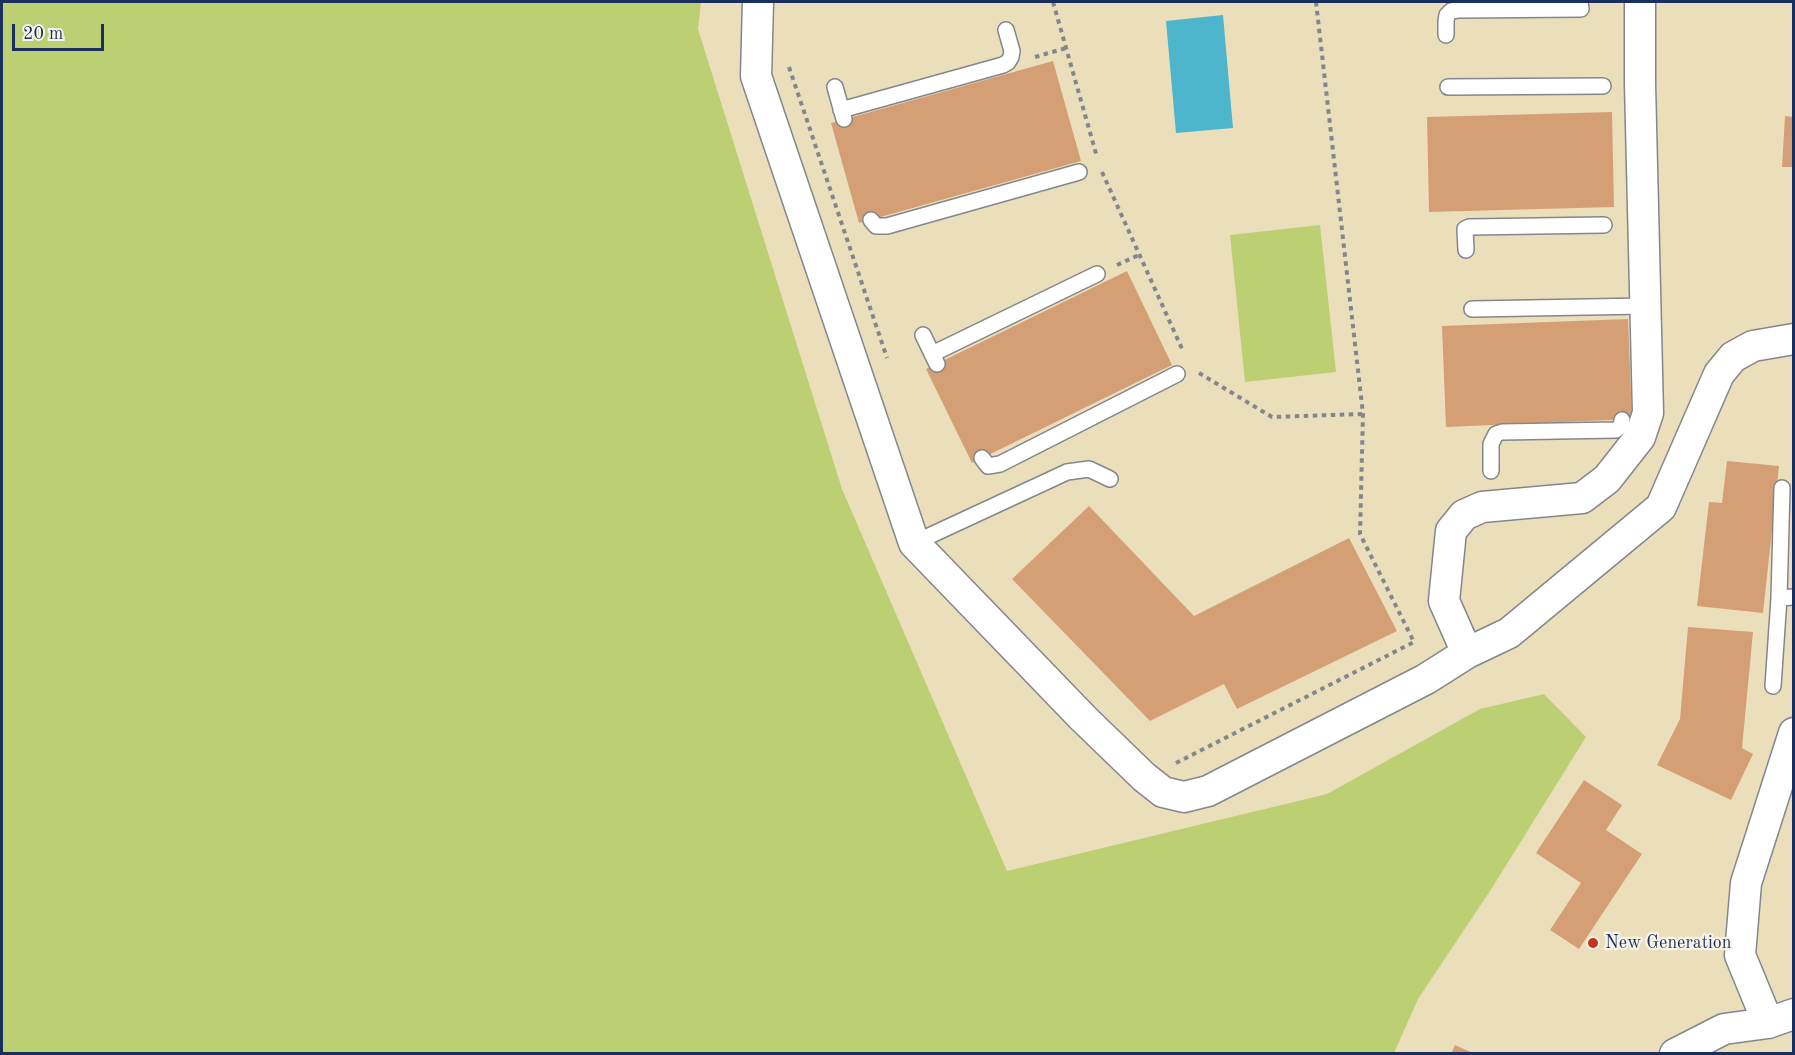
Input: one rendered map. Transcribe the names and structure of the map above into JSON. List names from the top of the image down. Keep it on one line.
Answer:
{"places":["New Generation"],"scale_bar":"20 m"}
